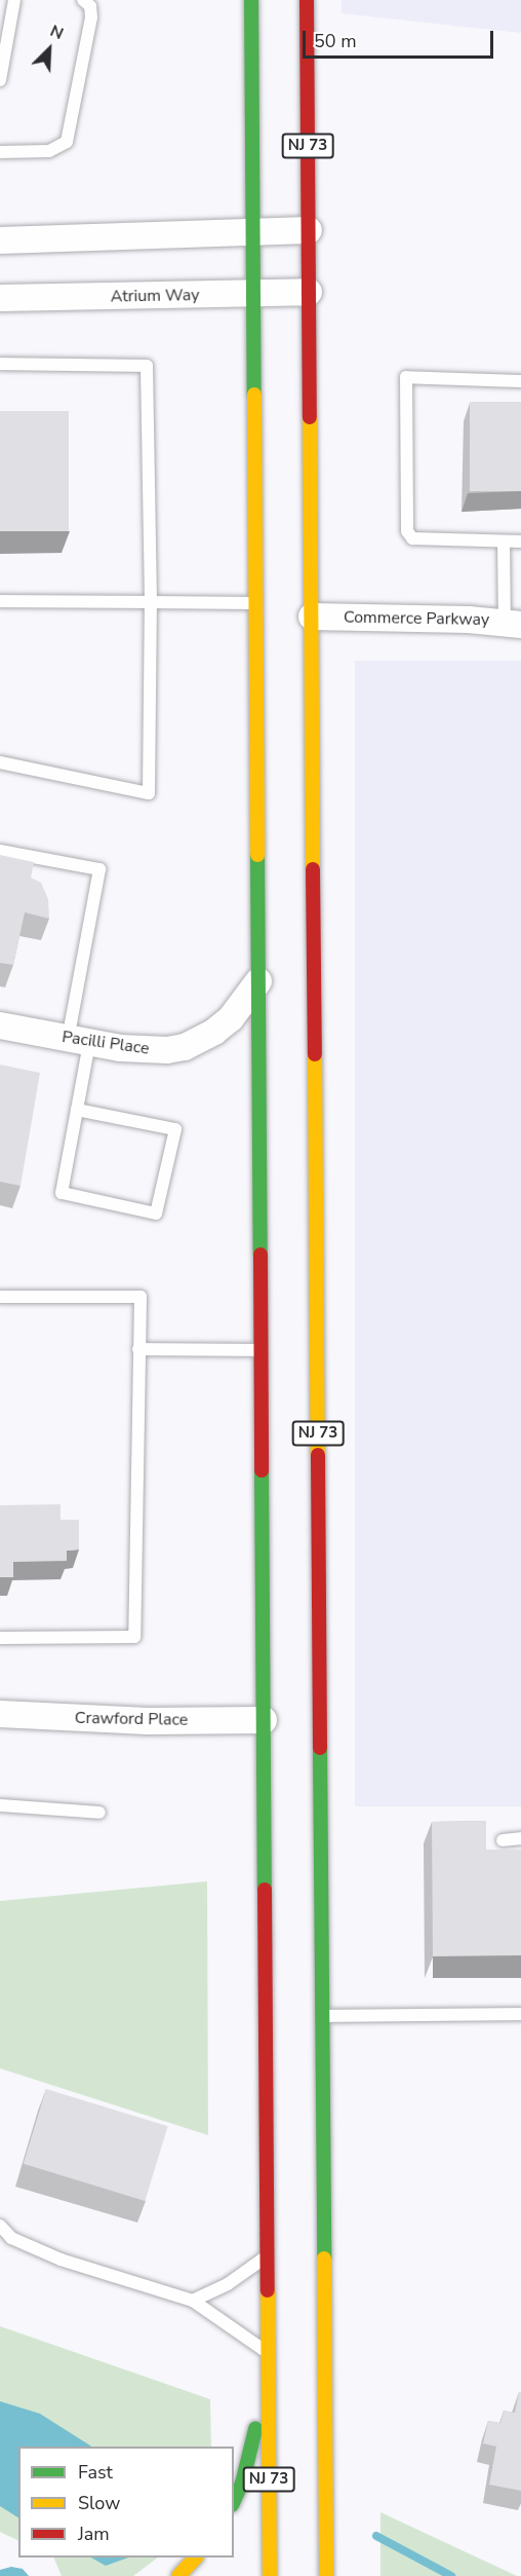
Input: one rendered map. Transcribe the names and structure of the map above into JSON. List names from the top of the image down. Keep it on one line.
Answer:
{"streets":{"highway":["NJ 73"],"street":["Atrium Way","Commerce Parkway","Pacilli Place","Crawford Place"]},"crossings":[["NJ 73","Atrium Way"],["NJ 73","Commerce Parkway"],["NJ 73","Pacilli Place"],["NJ 73","Crawford Place"]],"legend":["Fast","Slow","Jam"],"scale_bar":"50 m","north":"top right"}
